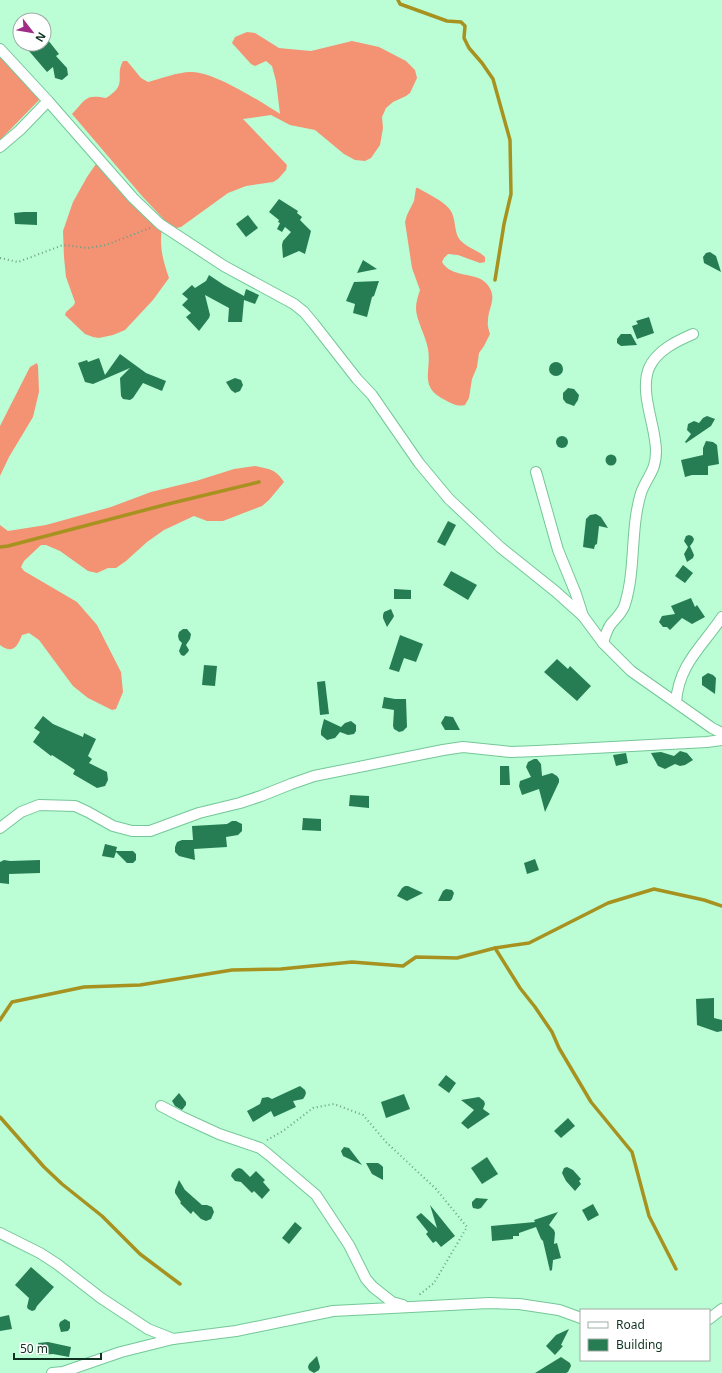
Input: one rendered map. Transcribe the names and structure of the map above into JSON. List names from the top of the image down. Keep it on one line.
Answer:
{"legend":["Road","Building"],"scale_bar":"50 m","north":"bottom right"}
